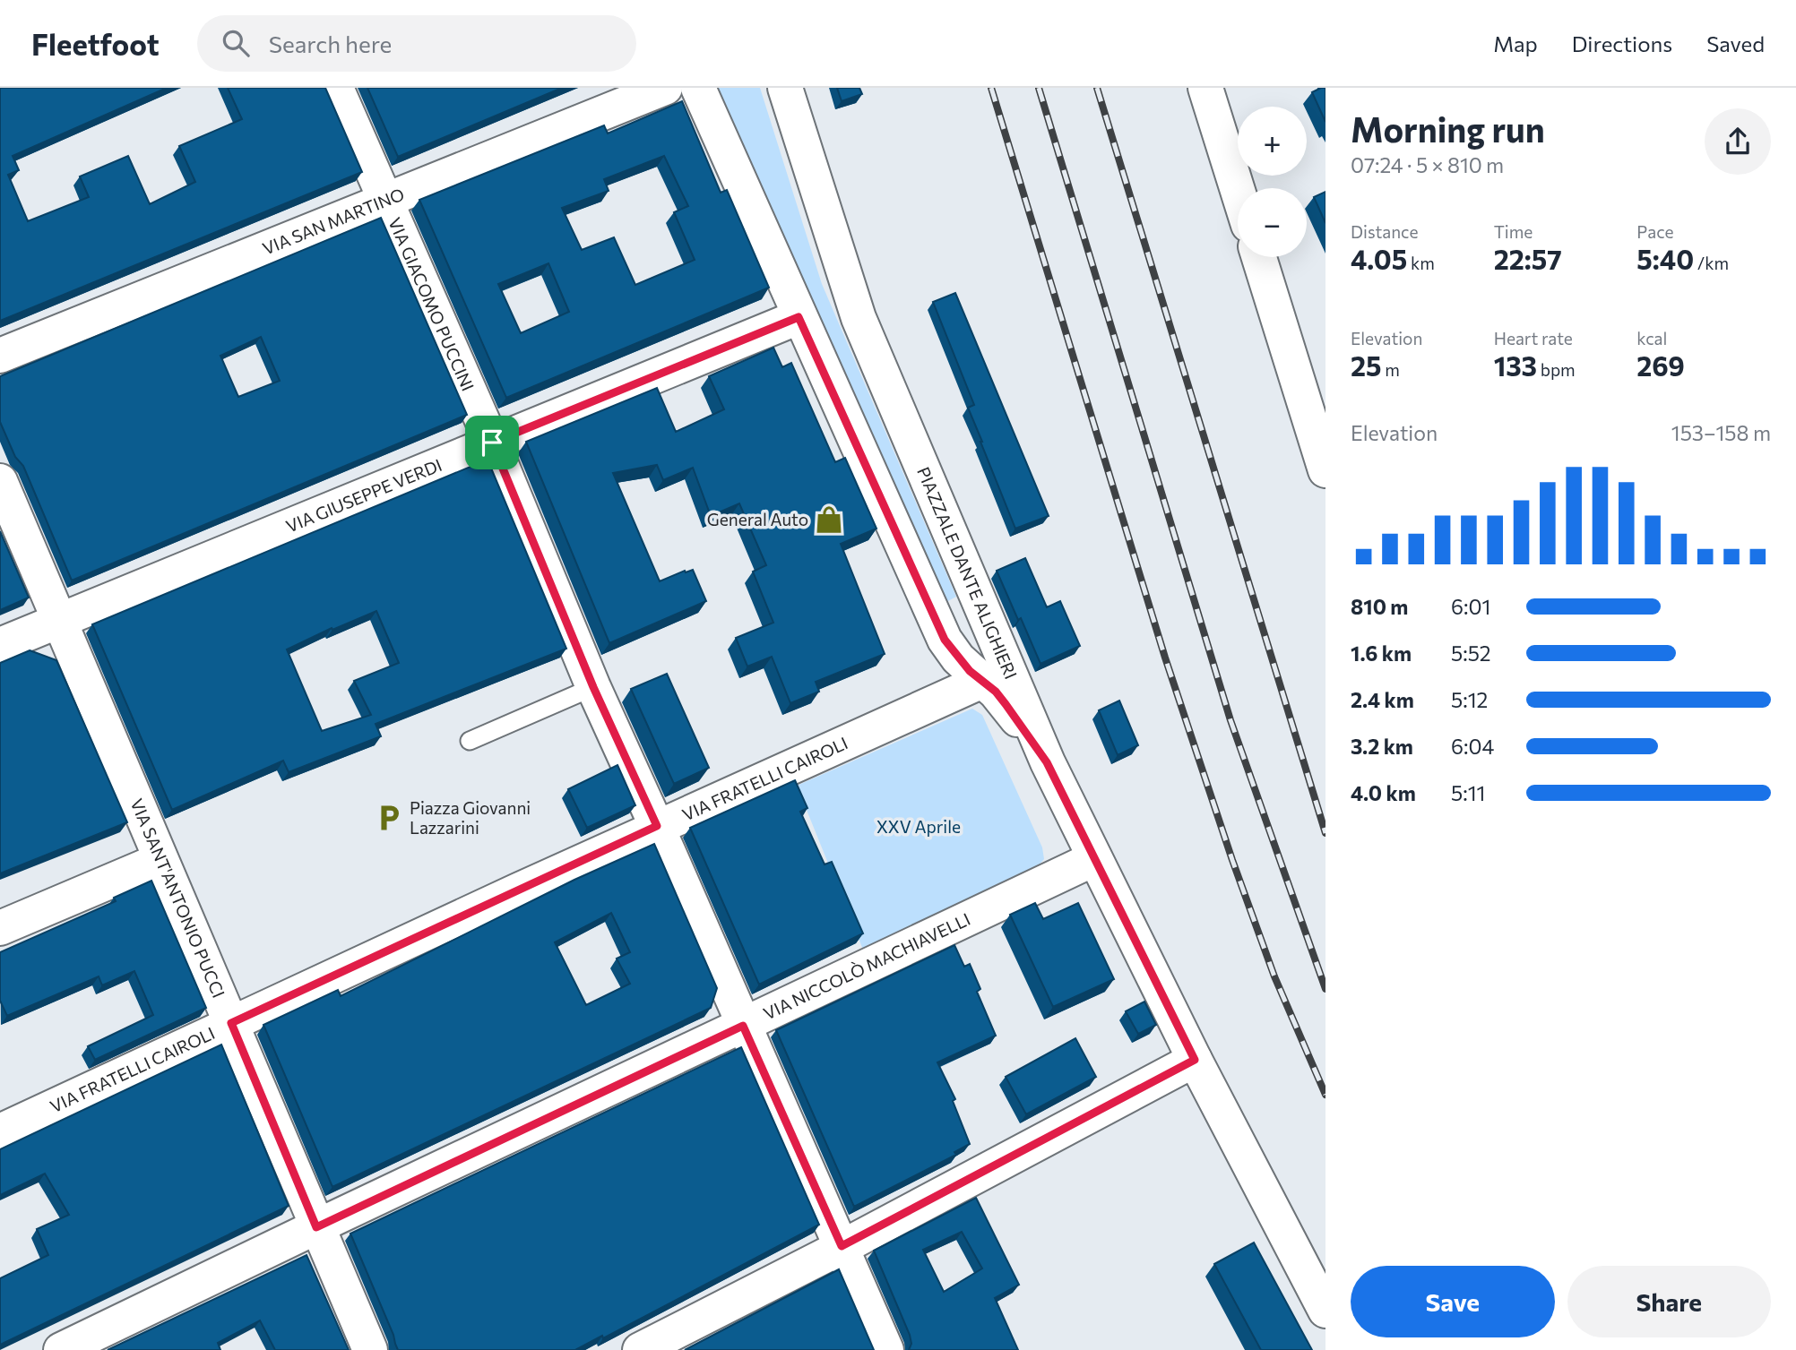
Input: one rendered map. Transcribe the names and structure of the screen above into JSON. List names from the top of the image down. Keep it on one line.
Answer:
{"streets":{"street":["VIA SAN MARTINO","VIA GIACOMO PUCCINI","VIA GIUSEPPE VERDI","PIAZZALE DANTE ALIGHIERI","VIA FRATELLI CAIROLI","VIA SANT'ANTONIO PUCCI","VIA NICCOLÒ MACHIAVELLI"]},"crossings":[["VIA SAN MARTINO","VIA GIACOMO PUCCINI"],["VIA GIACOMO PUCCINI","VIA GIUSEPPE VERDI"],["VIA GIACOMO PUCCINI","VIA FRATELLI CAIROLI"],["VIA GIACOMO PUCCINI","VIA NICCOLÒ MACHIAVELLI"],["VIA GIUSEPPE VERDI","PIAZZALE DANTE ALIGHIERI"],["VIA GIUSEPPE VERDI","VIA SANT'ANTONIO PUCCI"],["PIAZZALE DANTE ALIGHIERI","VIA FRATELLI CAIROLI"],["VIA FRATELLI CAIROLI","VIA SANT'ANTONIO PUCCI"],["VIA SANT'ANTONIO PUCCI","VIA NICCOLÒ MACHIAVELLI"]],"parks":["XXV Aprile"],"places":{"shop":["General Auto"],"parking":["Piazza Giovanni Lazzarini"]},"page":{"header":"Fleetfoot","search":"Search here","nav":["Map","Directions","Saved"],"heading":["Morning run","07:24 · 5 × 810 m"],"map_buttons":["+","−"],"stats":[["Distance","4.05 km"],["Time","22:57"],["Pace","5:40 /km"],["Elevation","25 m"],["Heart rate","133 bpm"],["kcal","269"]],"chart":["Elevation","153–158 m"],"list":[{"name":"810 m","note":"6:01"},{"name":"1.6 km","note":"5:52"},{"name":"2.4 km","note":"5:12"},{"name":"3.2 km","note":"6:04"},{"name":"4.0 km","note":"5:11"}],"buttons":["Save","Share"]}}
